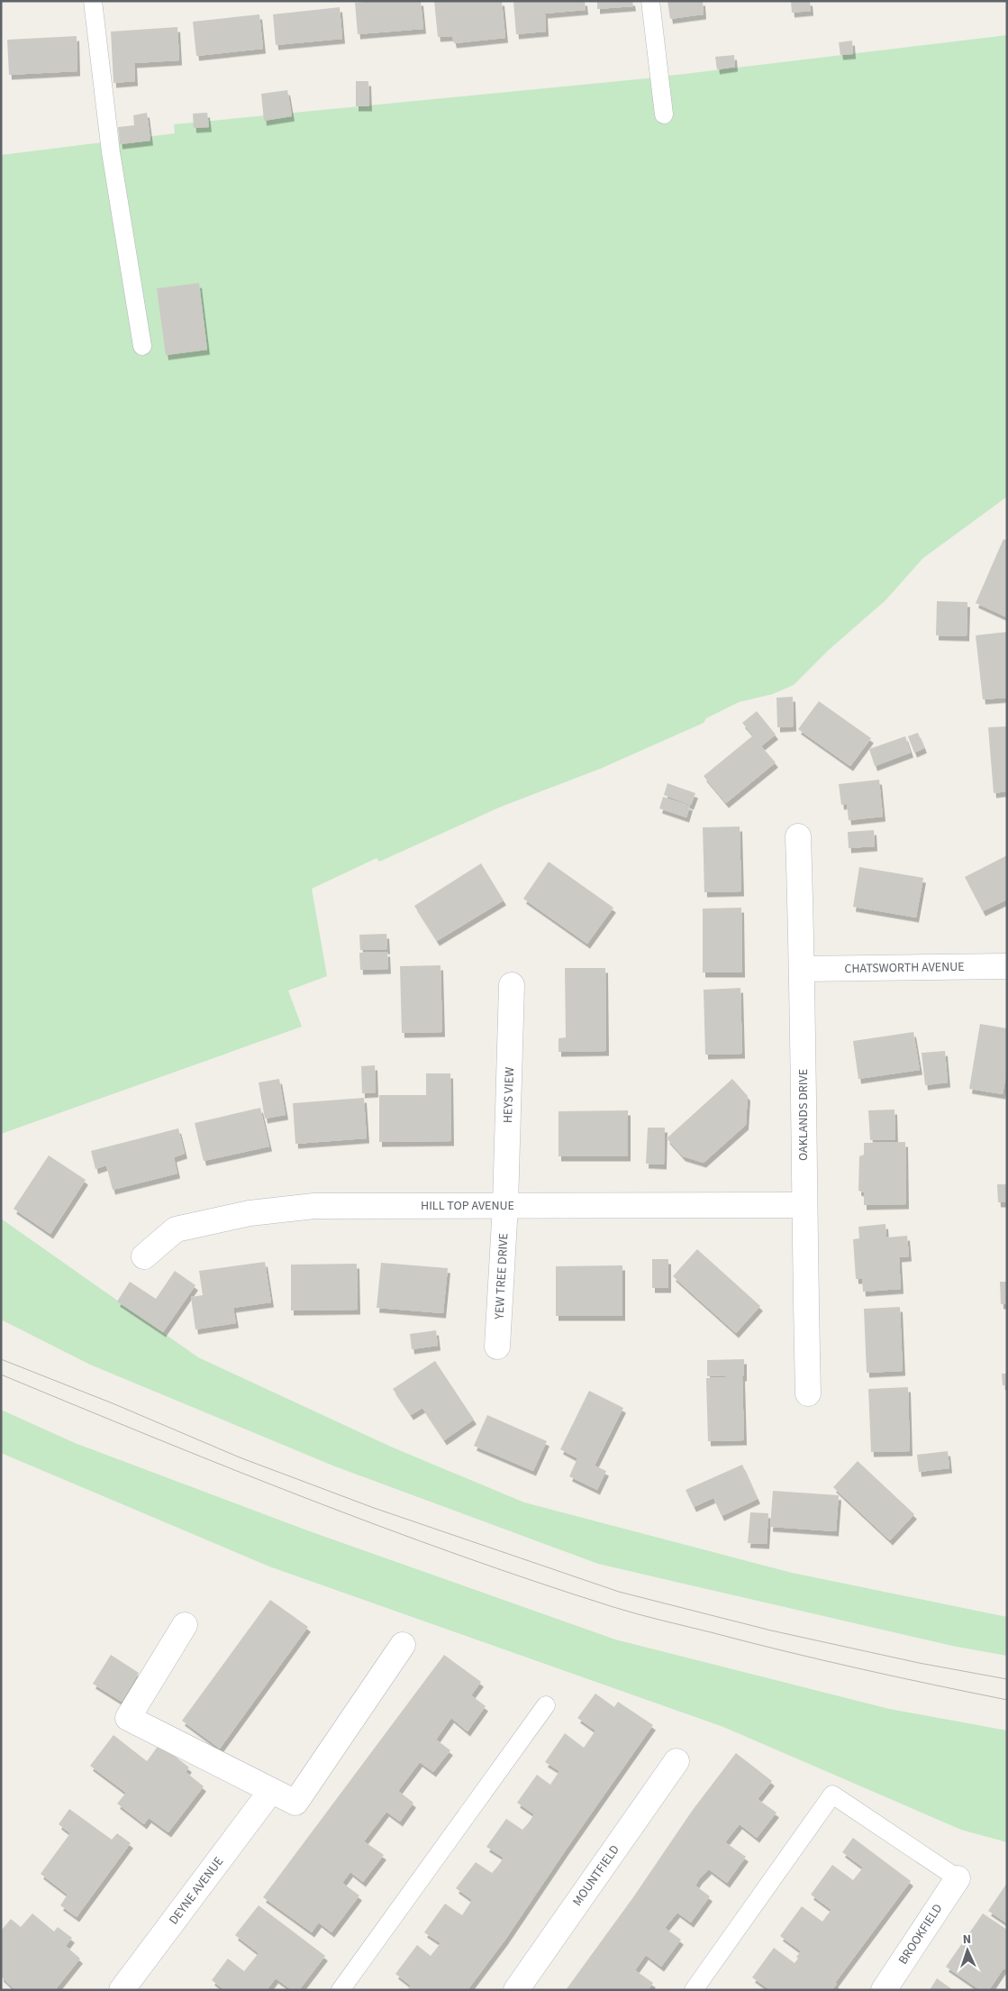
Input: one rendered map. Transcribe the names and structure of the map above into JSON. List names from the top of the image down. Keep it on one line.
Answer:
{"streets":{"street":["CHATSWORTH AVENUE","HEYS VIEW","OAKLANDS DRIVE","HILL TOP AVENUE","YEW TREE DRIVE","MOUNTFIELD","DEYNE AVENUE","BROOKFIELD"]},"crossings":[["CHATSWORTH AVENUE","OAKLANDS DRIVE"],["HEYS VIEW","HILL TOP AVENUE"],["HEYS VIEW","YEW TREE DRIVE"],["OAKLANDS DRIVE","HILL TOP AVENUE"],["HILL TOP AVENUE","YEW TREE DRIVE"]],"north":"top"}
